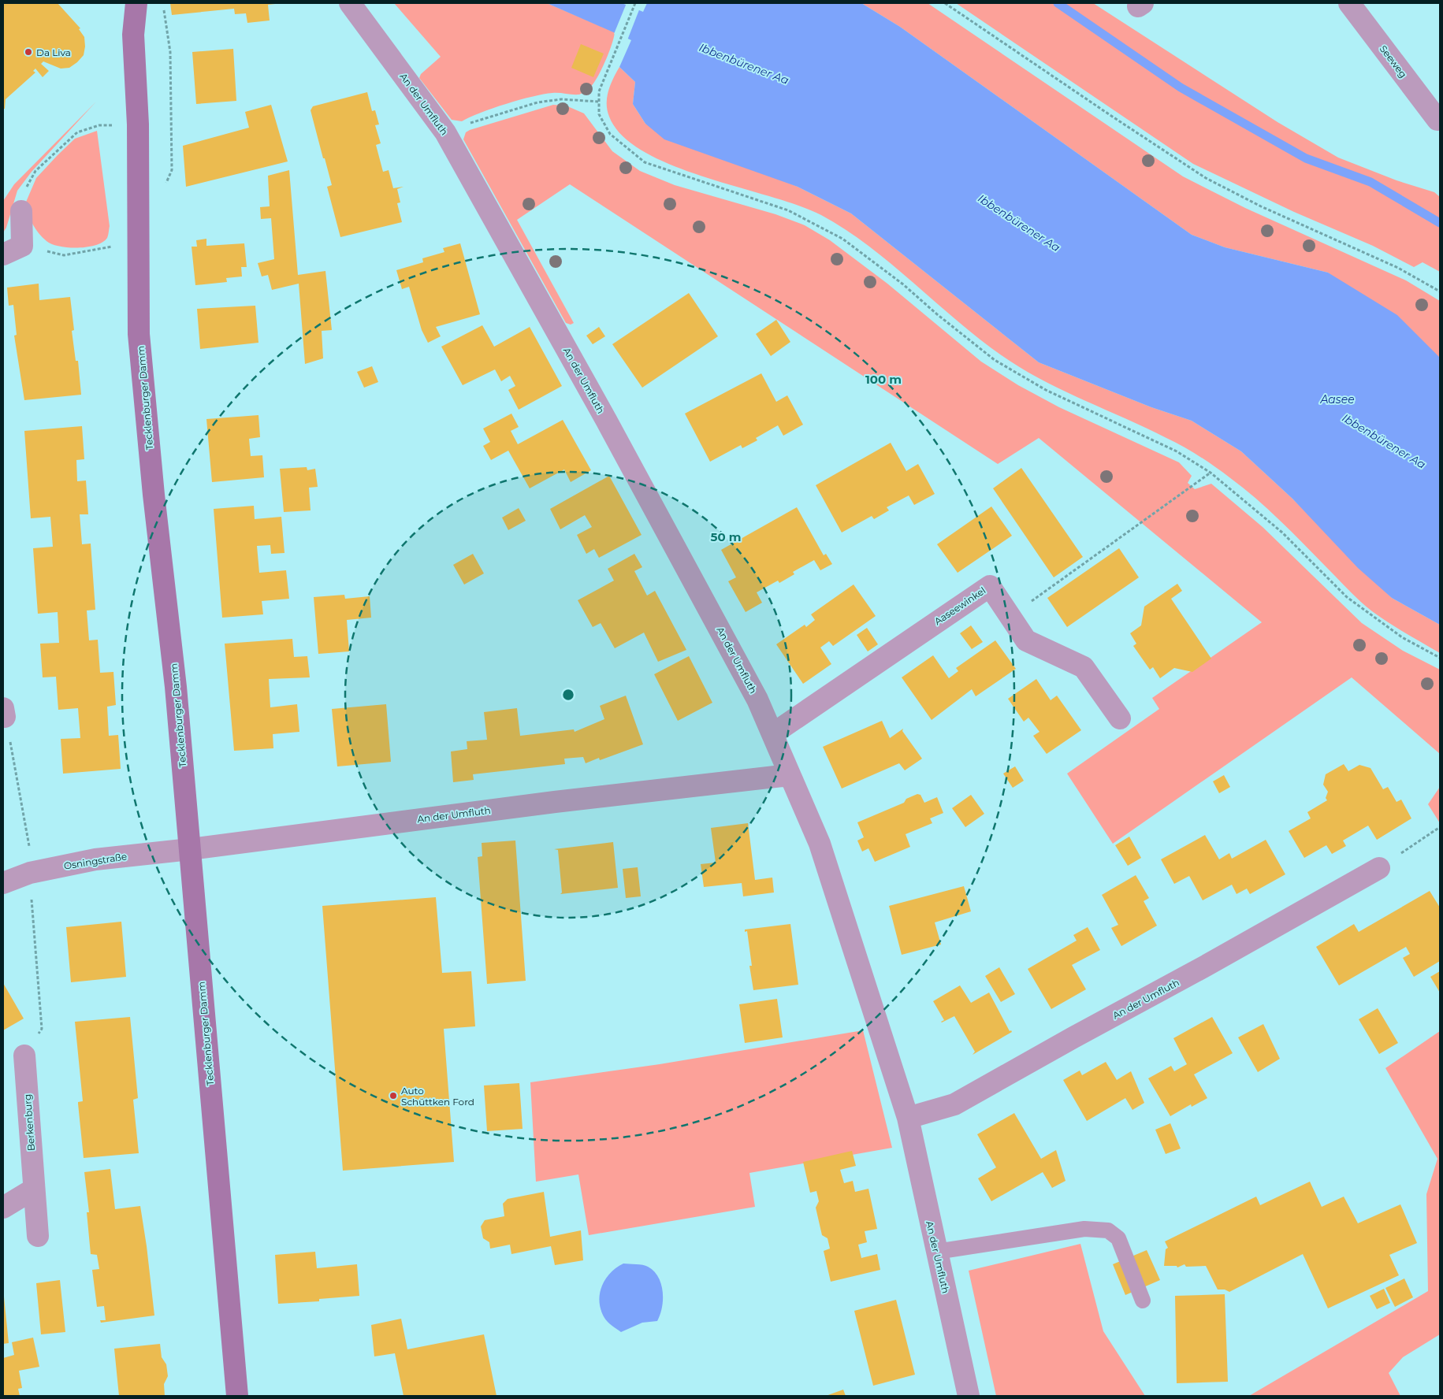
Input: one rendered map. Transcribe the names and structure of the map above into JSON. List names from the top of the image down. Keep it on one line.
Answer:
{"streets":{"main road":["Tecklenburger Damm"],"street":["Seeweg","An der Umfluth","Aaseewinkel","Osningstraße","Berkenburg"]},"crossings":[["An der Umfluth","Tecklenburger Damm"],["An der Umfluth","Aaseewinkel"],["An der Umfluth","Osningstraße"],["Tecklenburger Damm","Osningstraße"]],"water":["Ibbenbürener Aa","Aasee"],"places":["Da Liva","Auto Schüttken Ford"],"rings":["100 m","50 m"]}
